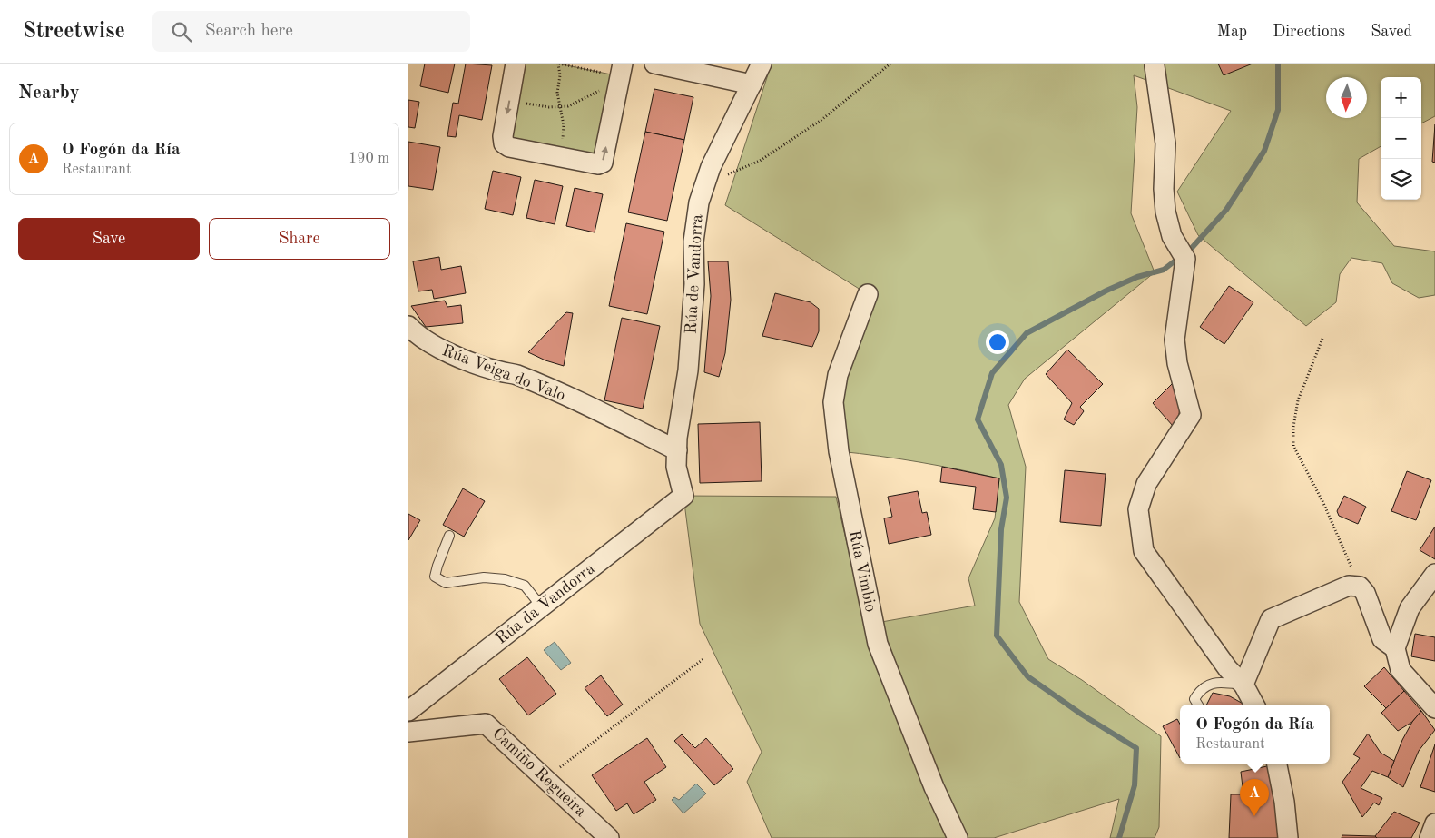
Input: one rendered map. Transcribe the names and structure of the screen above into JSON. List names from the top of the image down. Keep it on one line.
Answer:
{"streets":{"street":["Rúa de Vandorra","Rúa Veiga do Valo","Rúa Vimbio","Rúa da Vandorra","Camiño Regueira"]},"crossings":[["Rúa de Vandorra","Rúa Veiga do Valo"],["Rúa de Vandorra","Rúa da Vandorra"]],"north":"bottom","page":{"header":"Streetwise","search":"Search here","nav":["Map","Directions","Saved"],"heading":"Nearby","map_buttons":["+","−"],"list":[{"mark":"A","name":"O Fogón da Ría","note":"Restaurant","value":"190 m"}],"buttons":["Save","Share"],"popup":["O Fogón da Ría","Restaurant"],"pins":"A"}}
